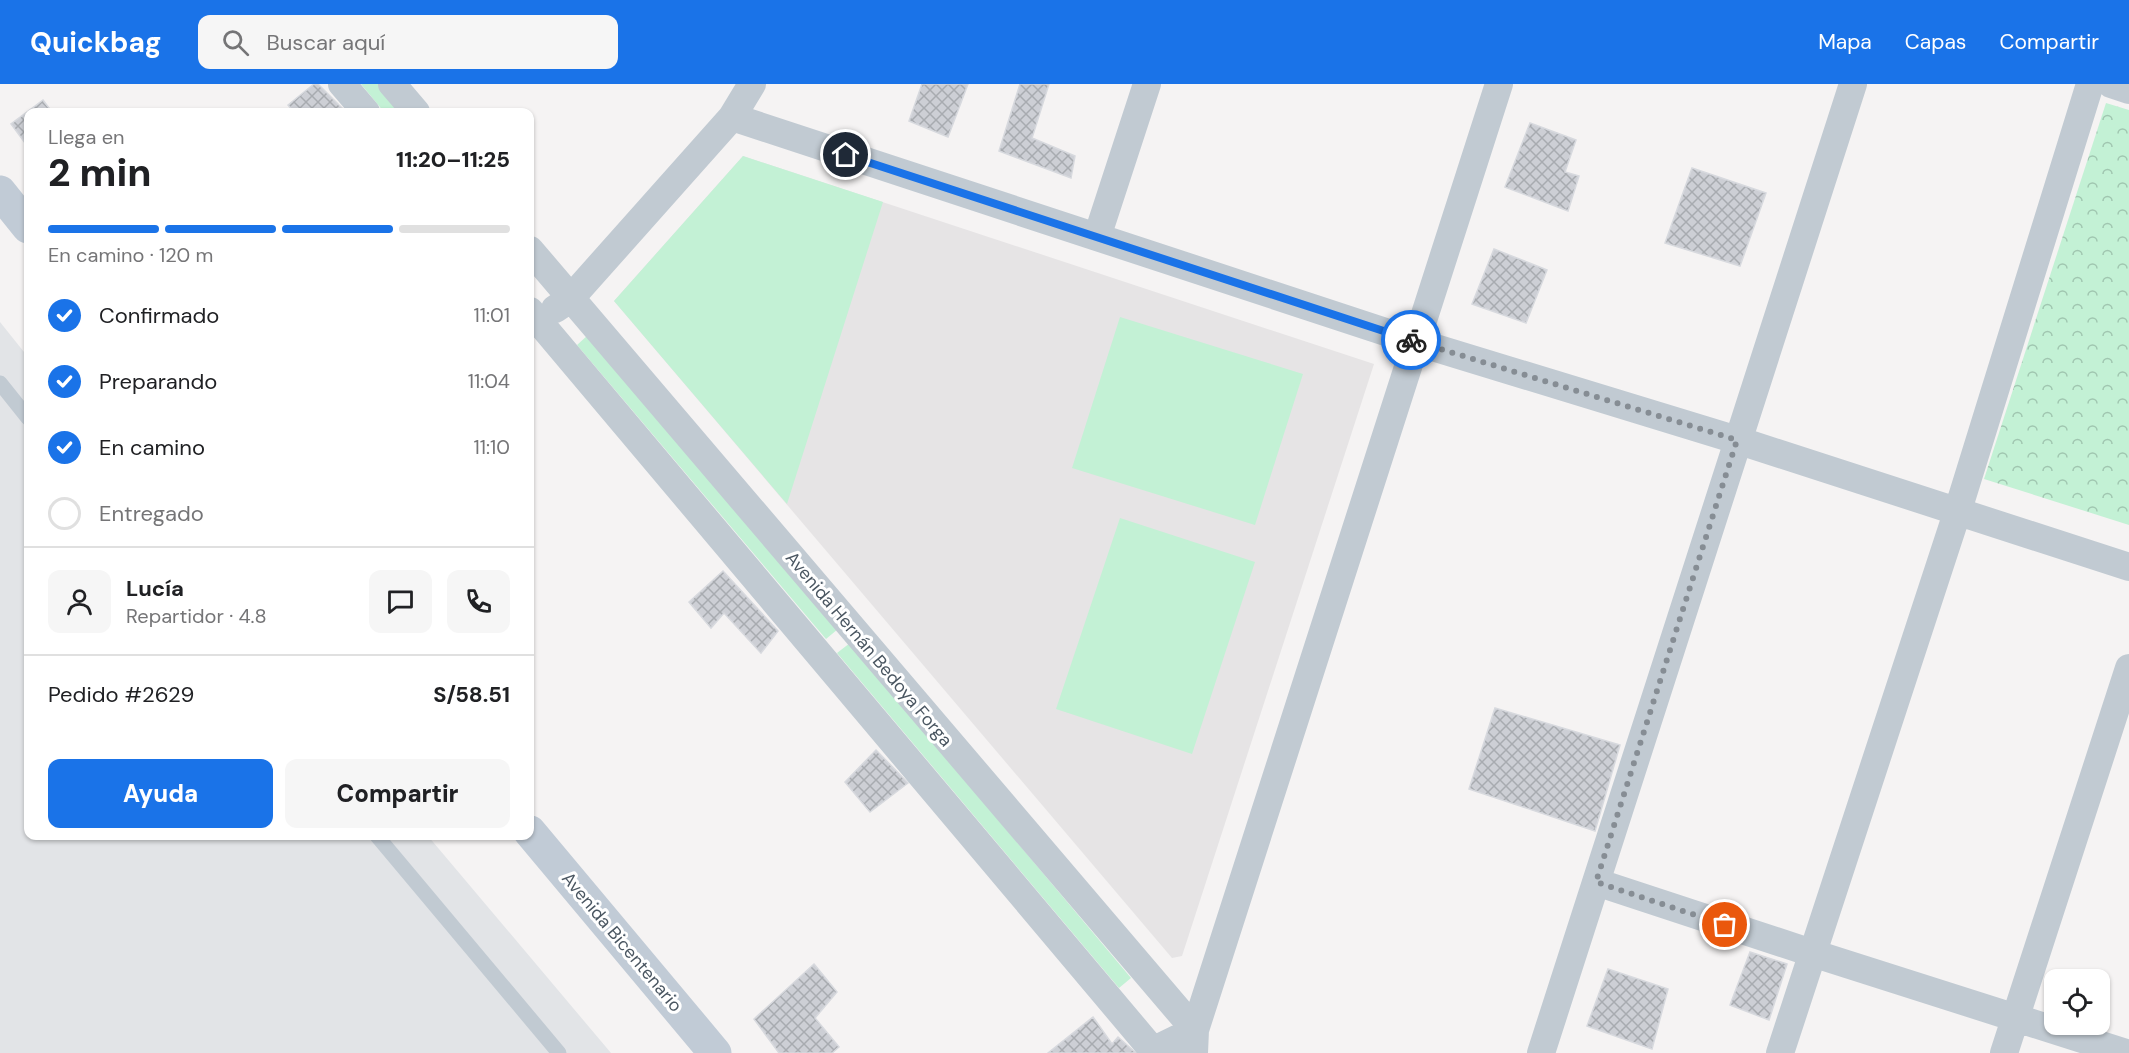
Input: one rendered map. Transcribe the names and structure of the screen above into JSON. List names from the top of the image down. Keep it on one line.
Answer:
{"streets":{"main road":["Avenida Bicentenario"],"street":["Avenida Hernán Bedoya Forga"]},"page":{"header":"Quickbag","search":"Buscar aquí","nav":["Mapa","Capas","Compartir"],"heading":["2 min","Llega en","11:20–11:25"],"panel":["Lucía","Repartidor · 4.8","Pedido #2629","S/58.51"],"bar":"En camino · 120 m","list":[["Confirmado","11:01"],["Preparando","11:04"],["En camino","11:10"],"Entregado"],"buttons":["Ayuda","Compartir"]}}
